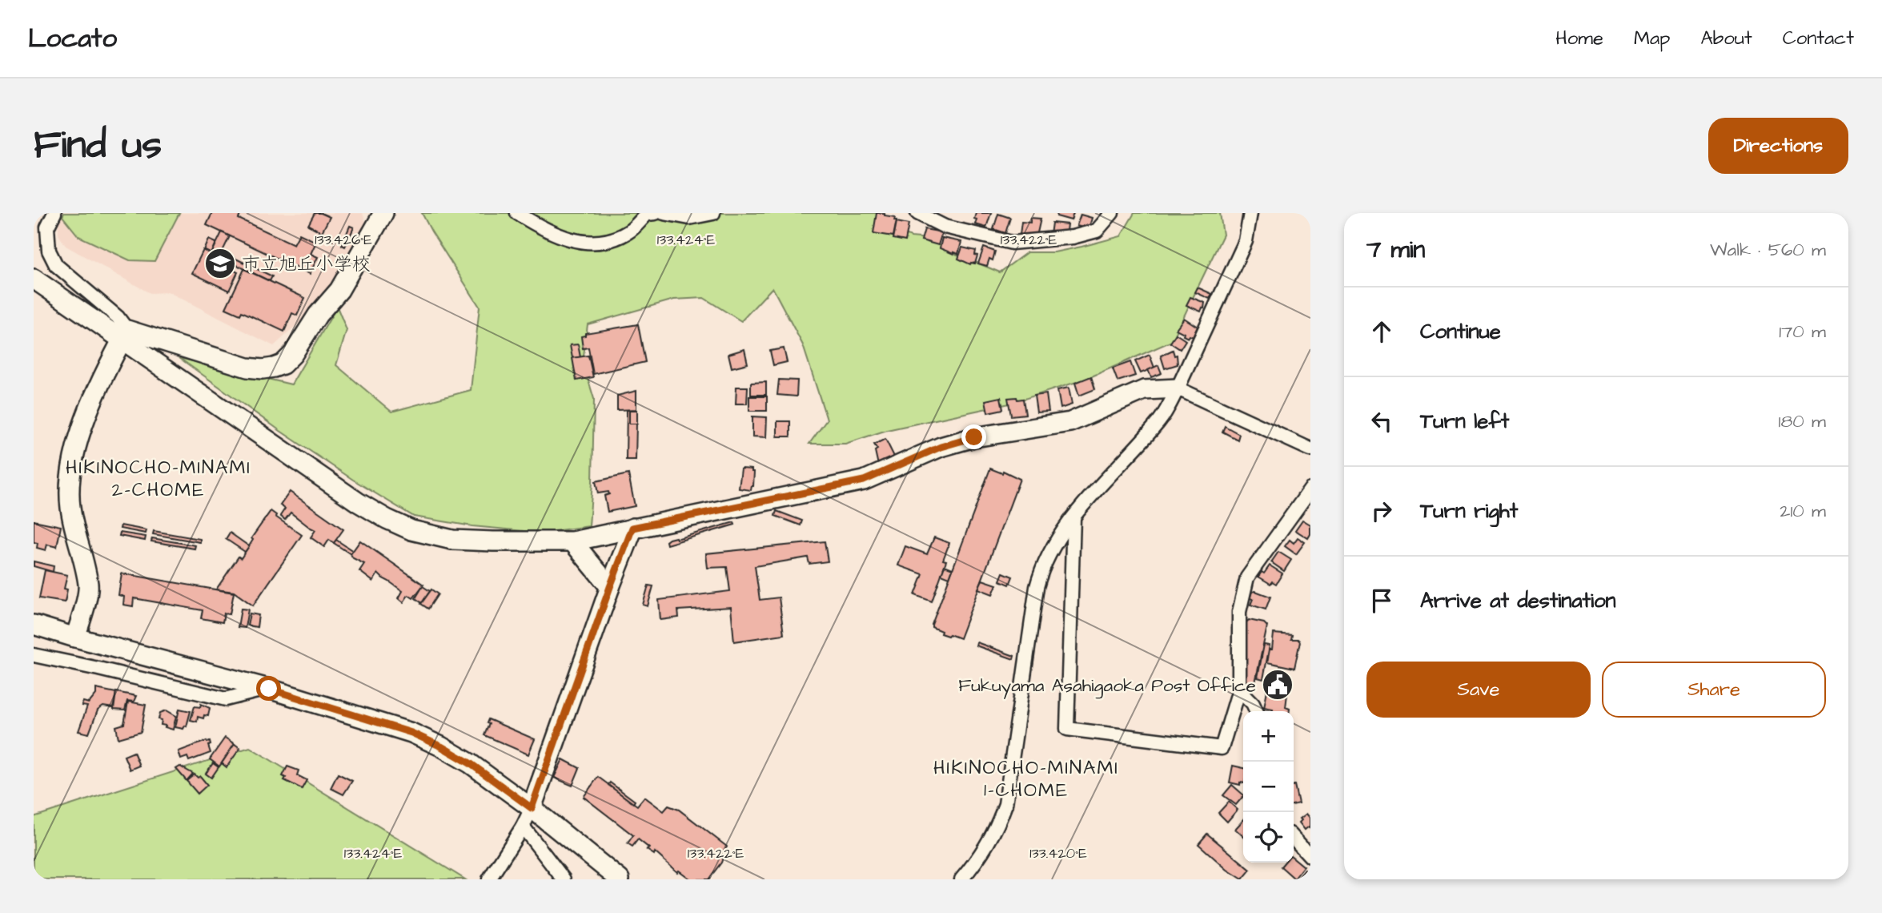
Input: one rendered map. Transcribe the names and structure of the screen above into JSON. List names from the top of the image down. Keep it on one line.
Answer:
{"districts":["HIKINOCHO-MINAMI 2-CHOME","HIKINOCHO-MINAMI 1-CHOME"],"places":{"school or university":["市立旭丘小学校"],"public building":["Fukuyama Asahigaoka Post Office"]},"page":{"header":"Locato","nav":["Home","Map","About","Contact"],"buttons":["Directions",["Save","Share"]],"title":"Find us","heading":["7 min","Walk · 560 m"],"list":[["Continue","170 m"],["Turn left","180 m"],["Turn right","210 m"],"Arrive at destination"],"map_buttons":["+","−"]},"coordinates":["133.426°E","133.422°E","133.424°E","133.420°E"]}
